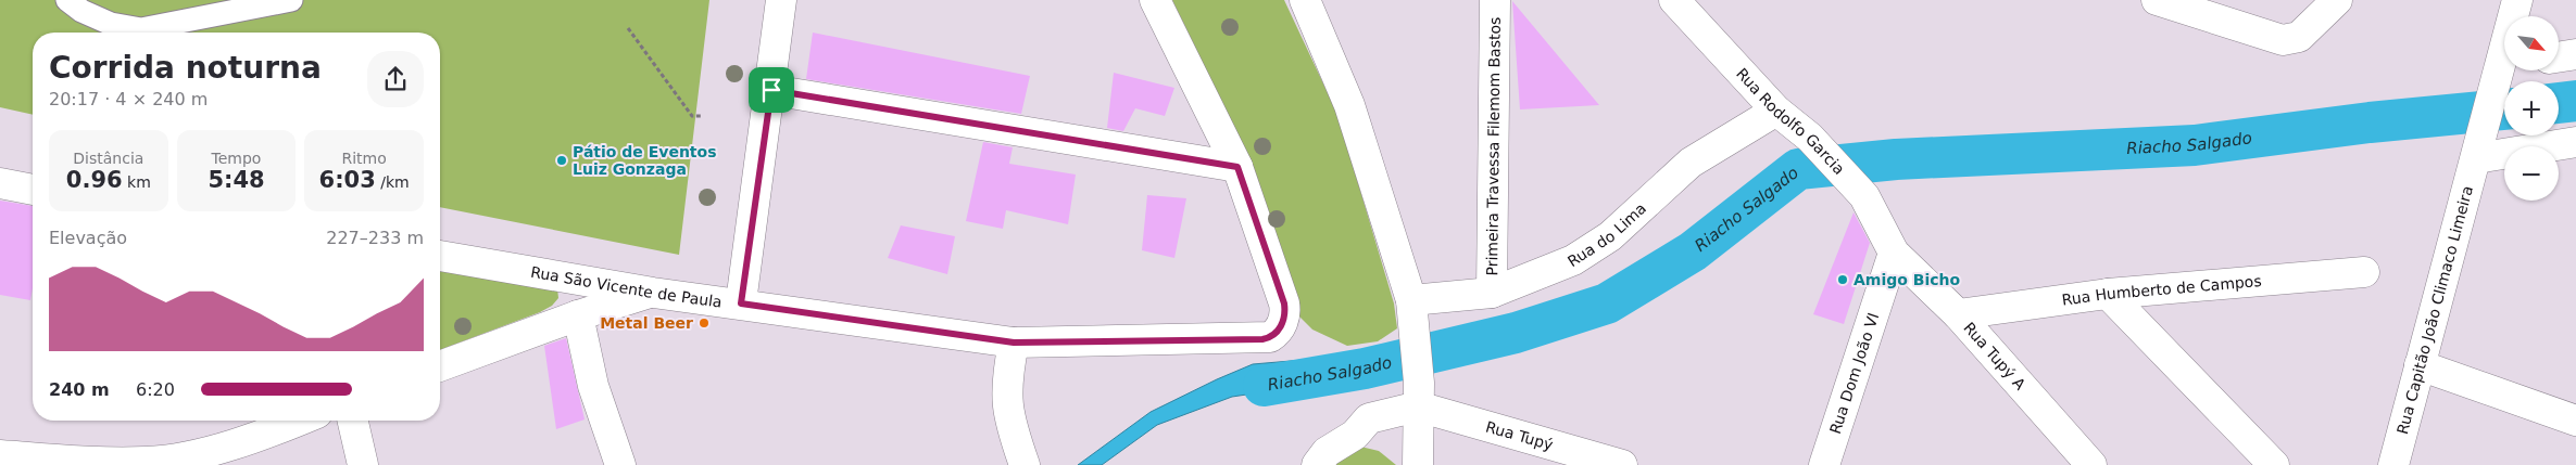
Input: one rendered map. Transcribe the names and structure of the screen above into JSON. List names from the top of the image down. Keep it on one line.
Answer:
{"streets":{"street":["Rua Rodolfo Garcia","Primeira Travessa Filemom Bastos","Rua do Lima","Rua São Vicente de Paula","Rua Humberto de Campos","Rua Capitão João Climaco Limeira","Rua Tupý A","Rua Dom João VI","Rua Tupý"]},"crossings":[["Rua Rodolfo Garcia","Rua do Lima"],["Rua Rodolfo Garcia","Rua Tupý A"],["Rua Rodolfo Garcia","Rua Dom João VI"],["Primeira Travessa Filemom Bastos","Rua do Lima"],["Rua Humberto de Campos","Rua Tupý A"],["Rua Tupý A","Rua Dom João VI"]],"water":["Riacho Salgado"],"places":["Pátio de Eventos Luiz Gonzaga","Amigo Bicho","Metal Beer"],"north":"bottom right","page":{"map_buttons":["+","−"],"heading":["Corrida noturna","20:17 · 4 × 240 m"],"stats":[["Distância","0.96 km"],["Tempo","5:48"],["Ritmo","6:03 /km"]],"chart":["Elevação","227–233 m"],"list":[{"name":"240 m","note":"6:20"}]}}
